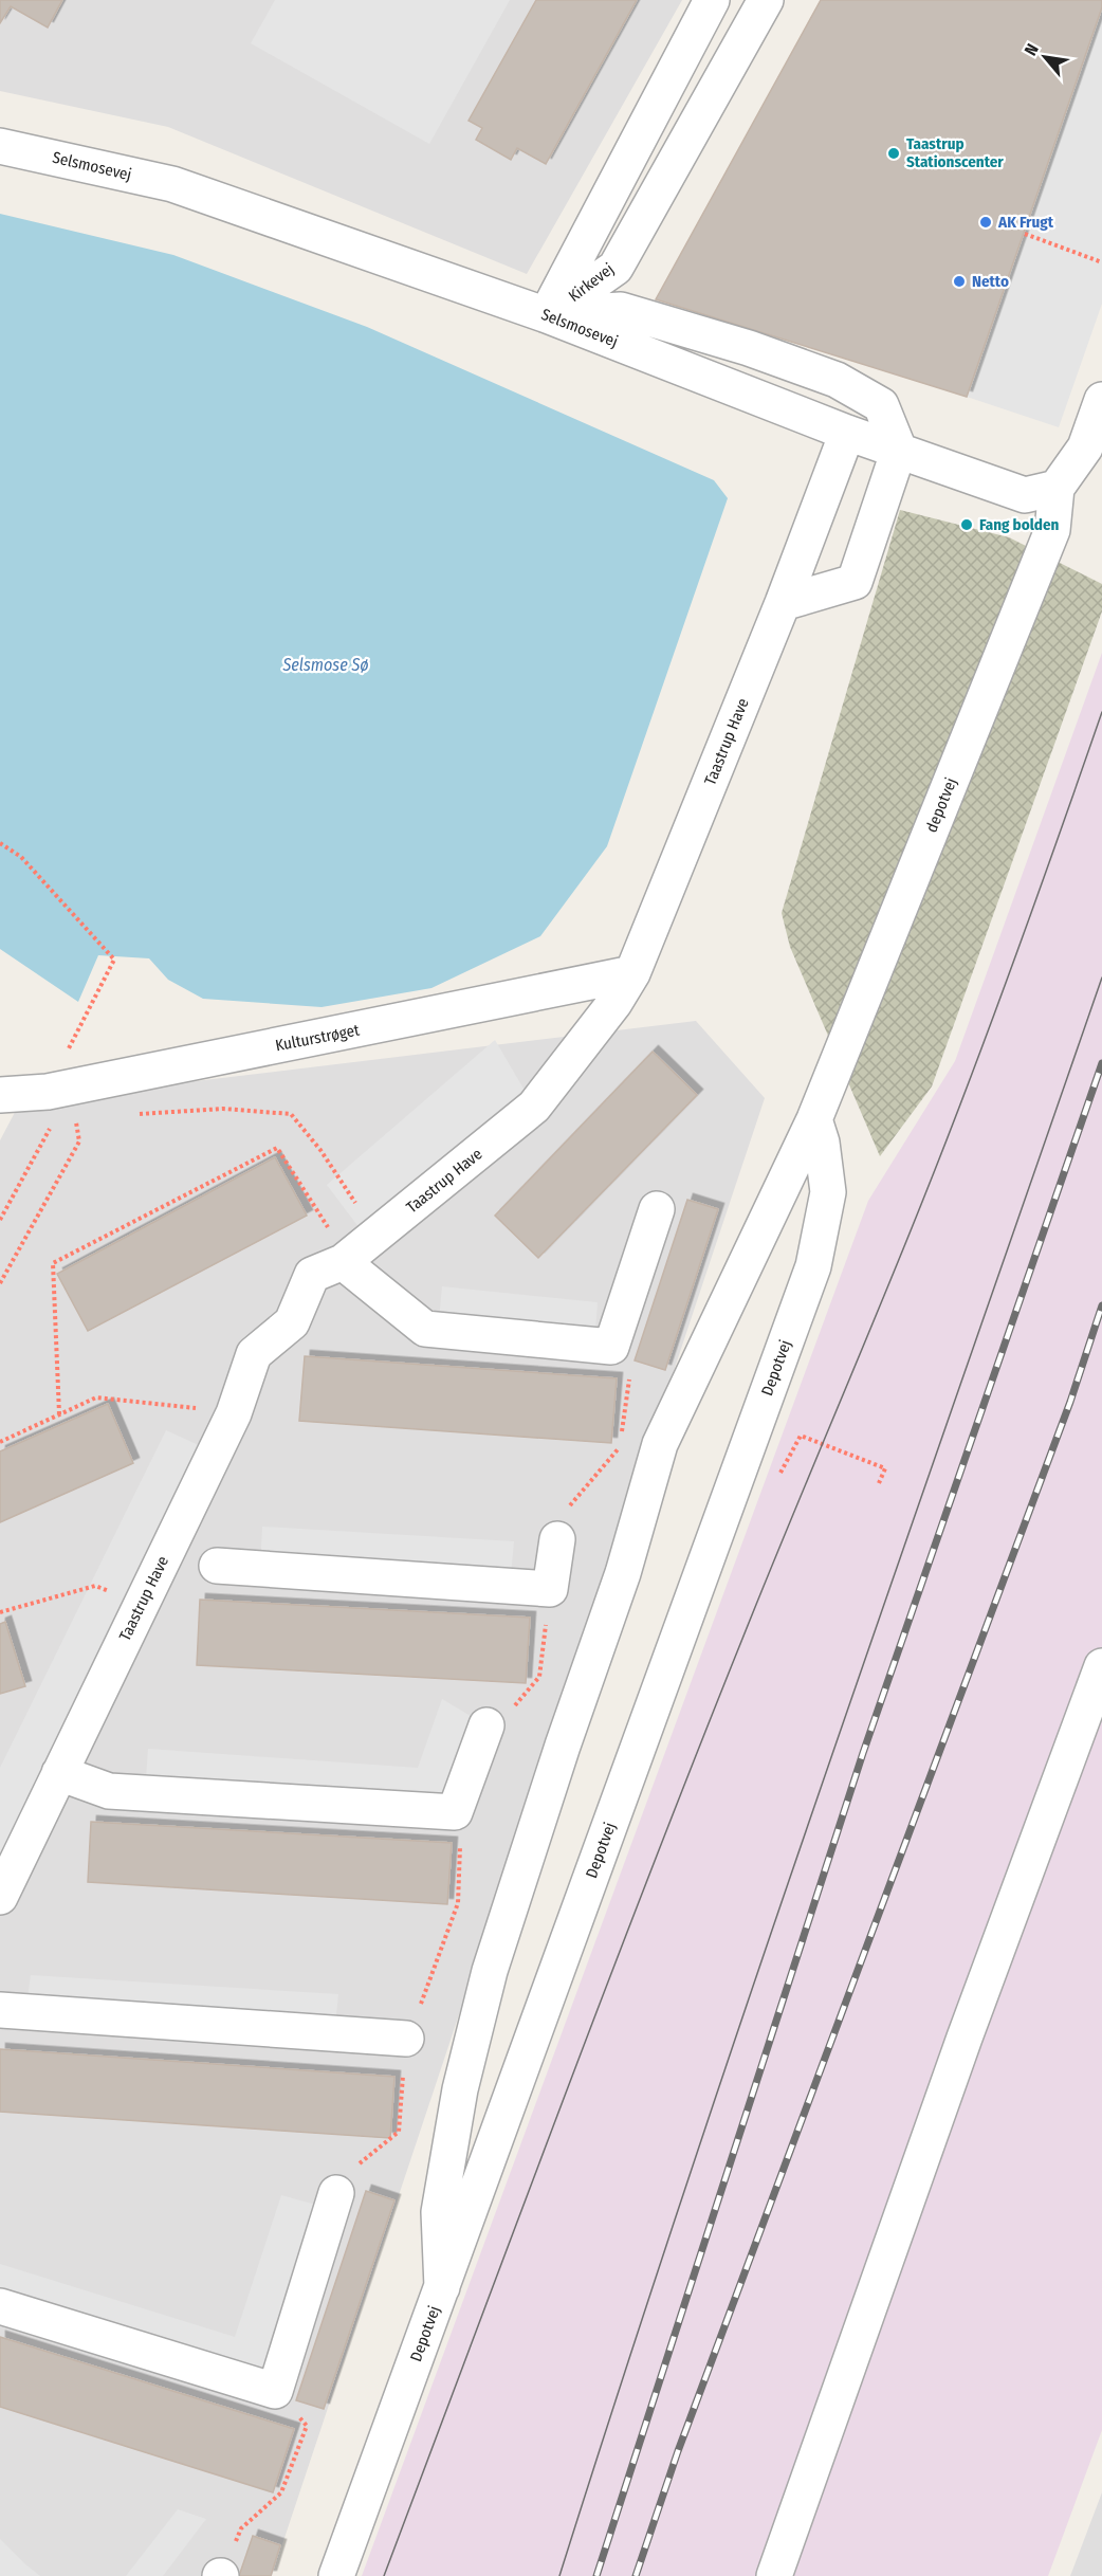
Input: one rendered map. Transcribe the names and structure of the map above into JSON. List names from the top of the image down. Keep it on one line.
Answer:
{"streets":{"street":["Selsmosevej","Kirkevej","Taastrup Have","depotvej","Kulturstrøget","Depotvej"]},"crossings":[["Selsmosevej","Kirkevej"],["Selsmosevej","Taastrup Have"],["Selsmosevej","depotvej"],["Taastrup Have","Kulturstrøget"],["depotvej","Depotvej"]],"water":["Selsmose Sø"],"places":["Taastrup Stationscenter","AK Frugt","Netto","Fang bolden"],"north":"top left"}
